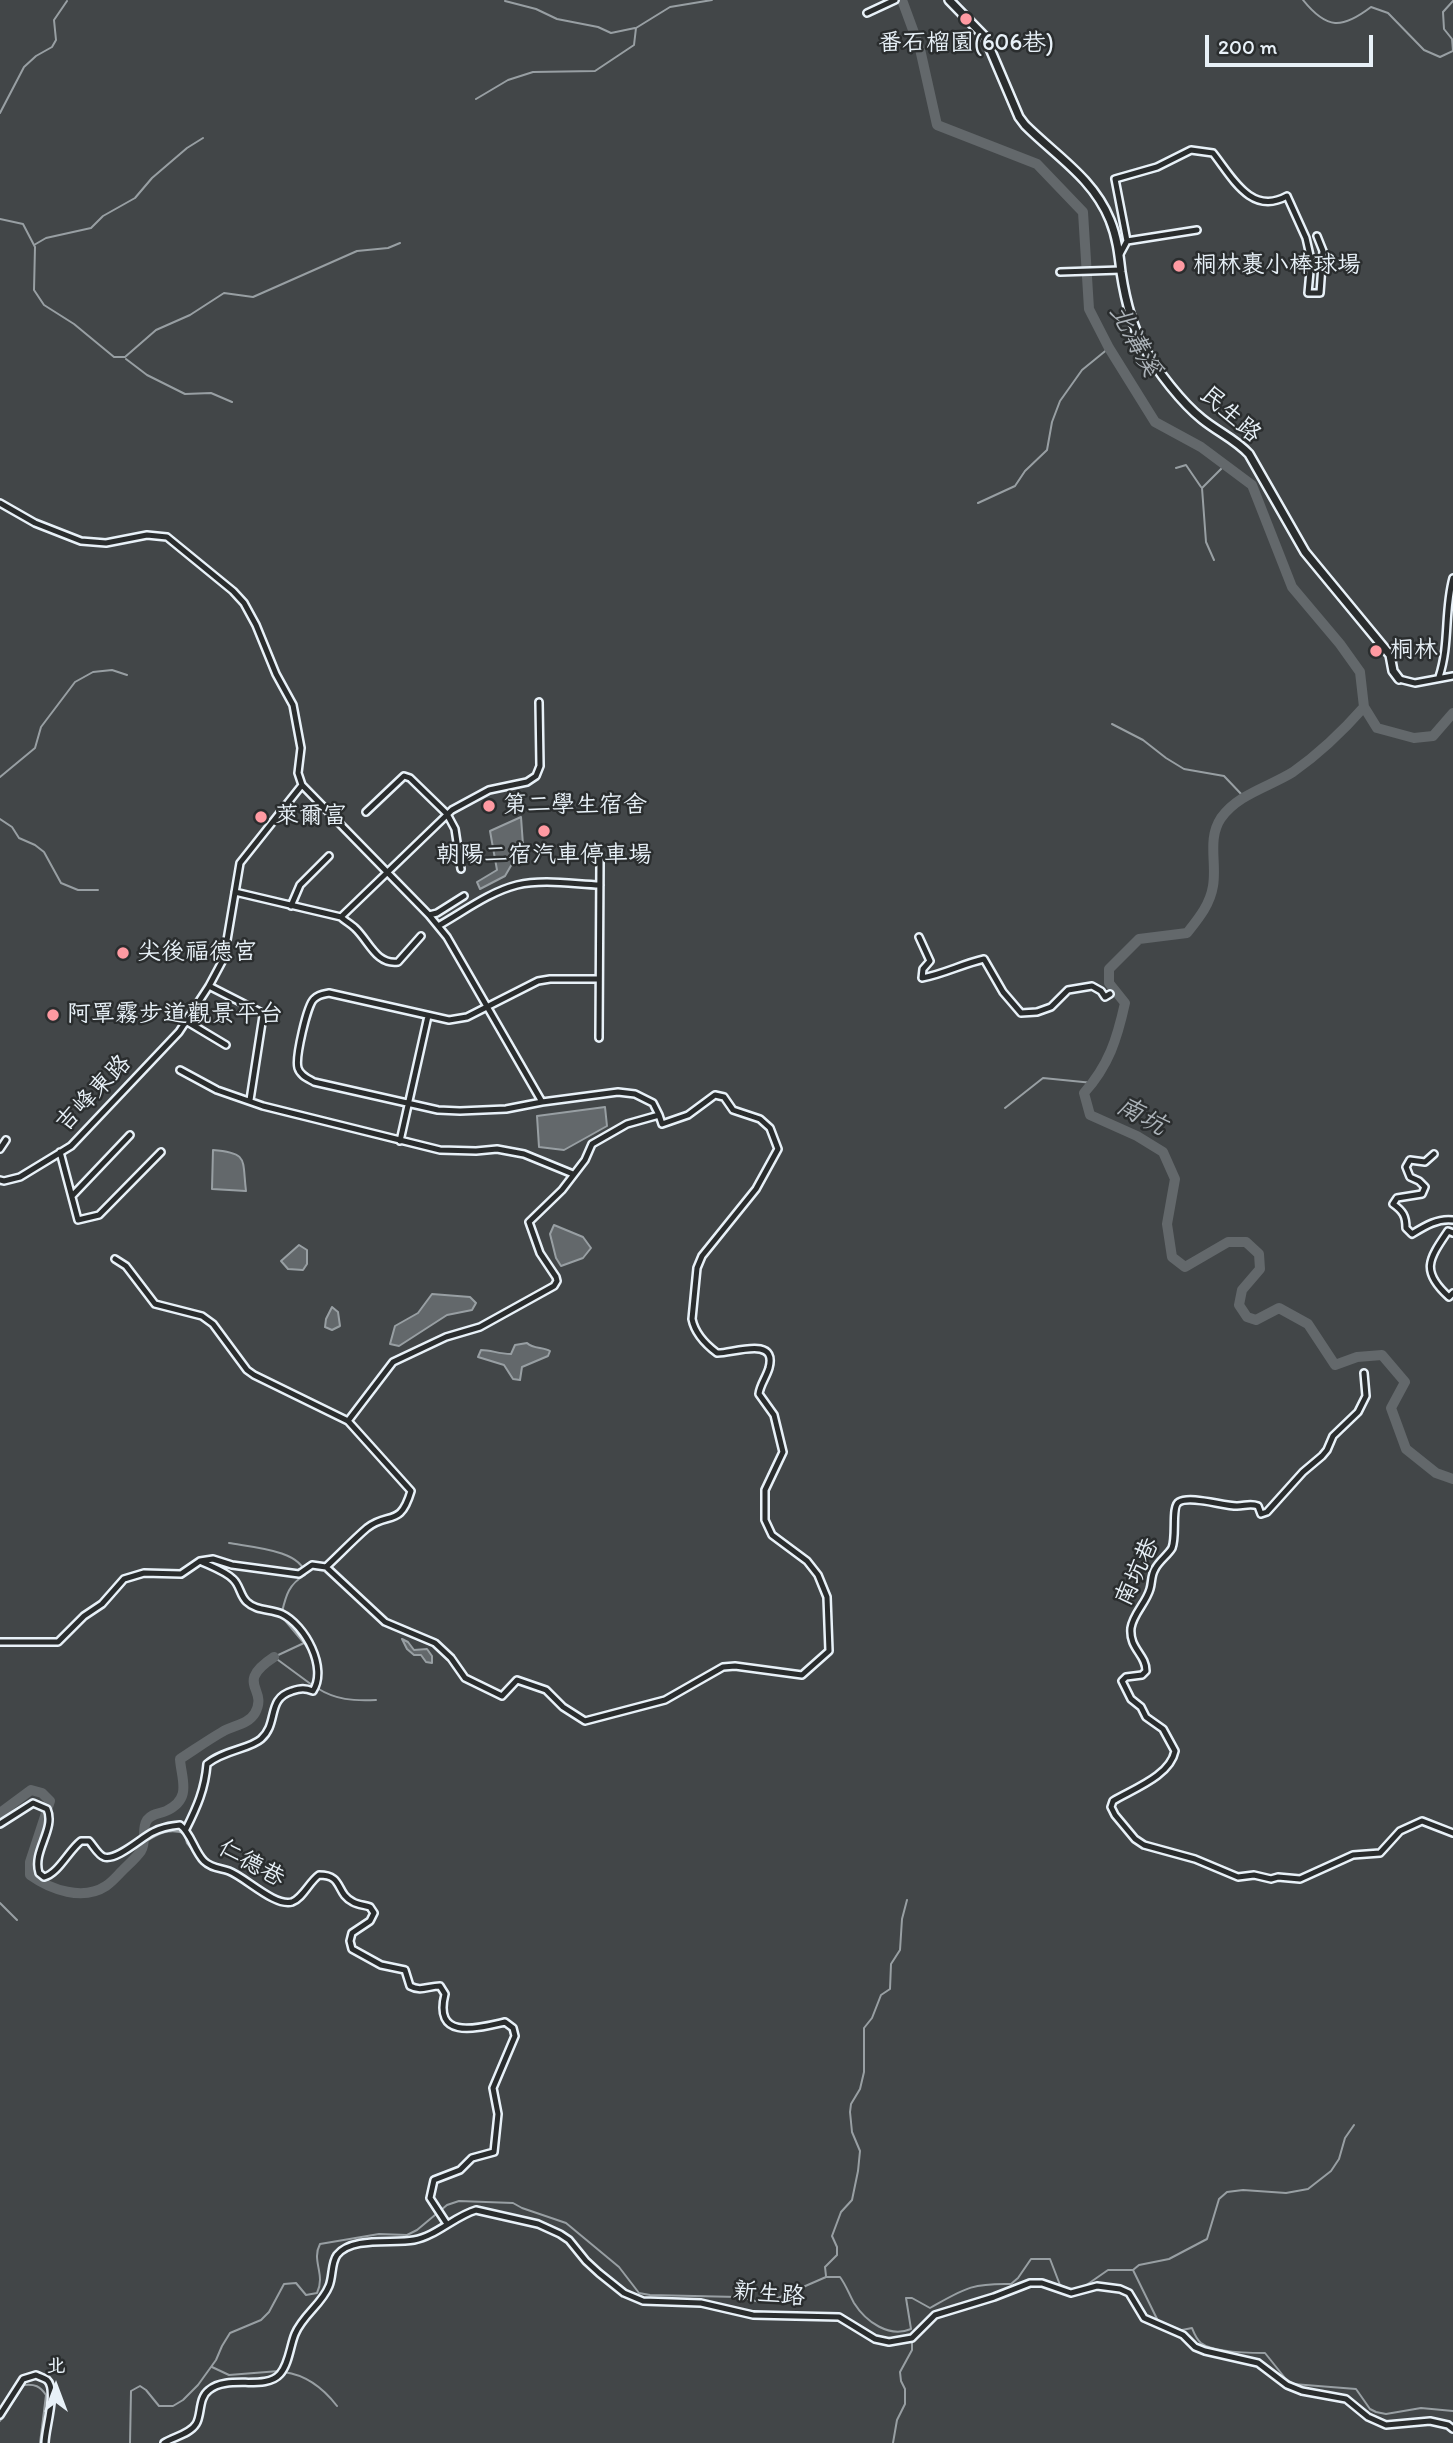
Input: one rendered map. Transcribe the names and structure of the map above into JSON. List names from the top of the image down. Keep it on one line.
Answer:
{"streets":{"street":["民生路","吉峰東路","南坑巷","仁德巷","新生路"]},"crossings":[["仁德巷","新生路"]],"water":["北溝溪","南坑"],"places":["番石榴園(606巷)","桐林裹小棒球場","桐林","第二學生宿舍","萊爾富","朝陽二宿汽車停車場","尖後福德宮","阿罩霧步道觀景平台"],"scale_bar":"200 m","north":"top"}
